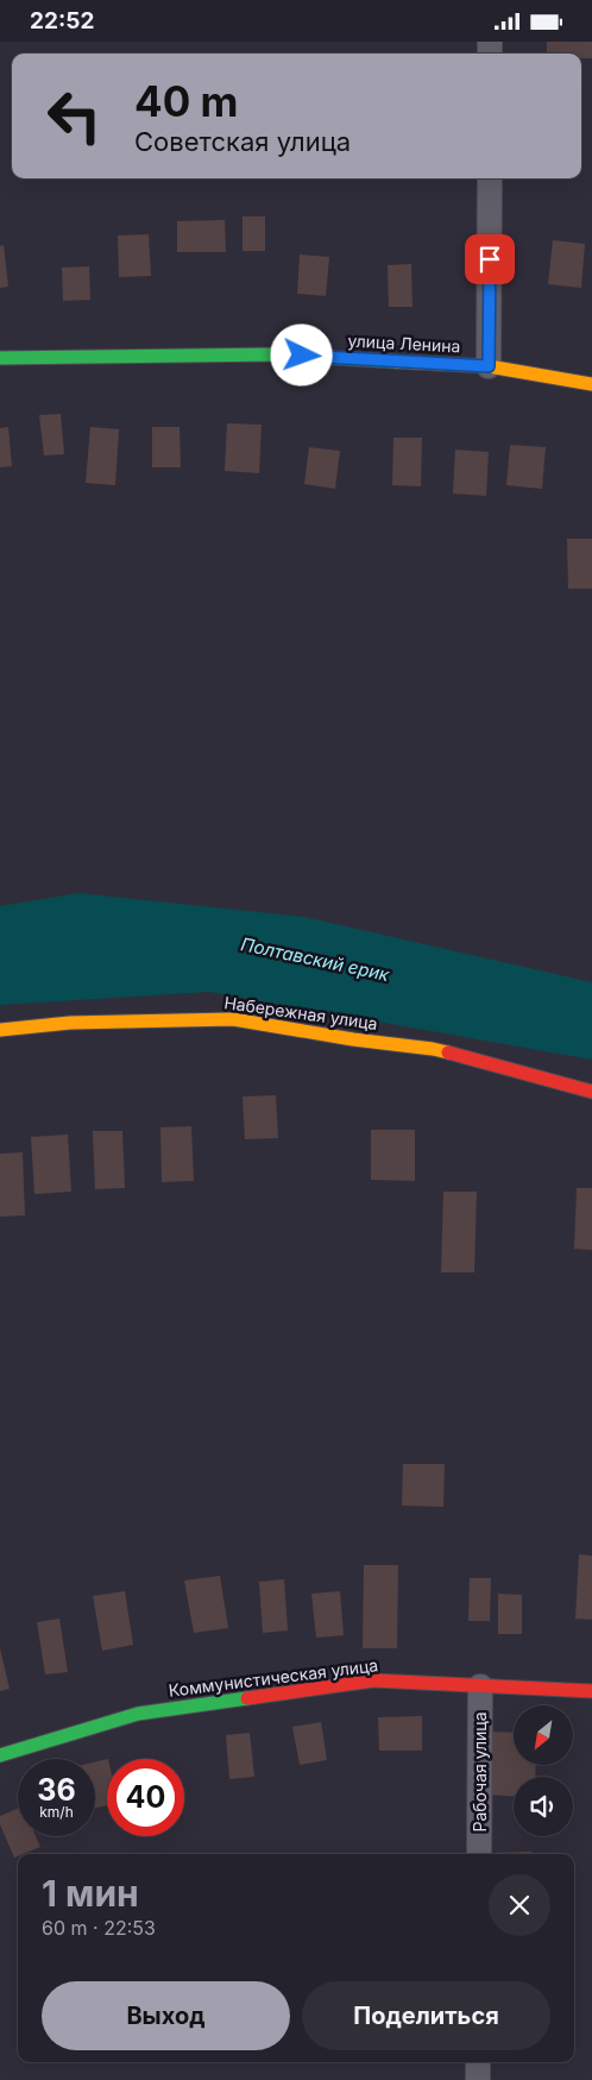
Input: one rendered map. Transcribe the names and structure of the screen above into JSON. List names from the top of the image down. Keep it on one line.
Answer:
{"streets":{"street":["улица Ленина","Набережная улица","Коммунистическая улица","Рабочая улица"]},"crossings":[["Коммунистическая улица","Рабочая улица"]],"water":["Полтавский ерик"],"north":"bottom left","page":{"status":"22:52","turn":["40 m","Советская улица"],"speed":"36 km/h","limit":"40","heading":["1 мин","60 m · 22:53"],"buttons":["Выход","Поделиться"]}}
